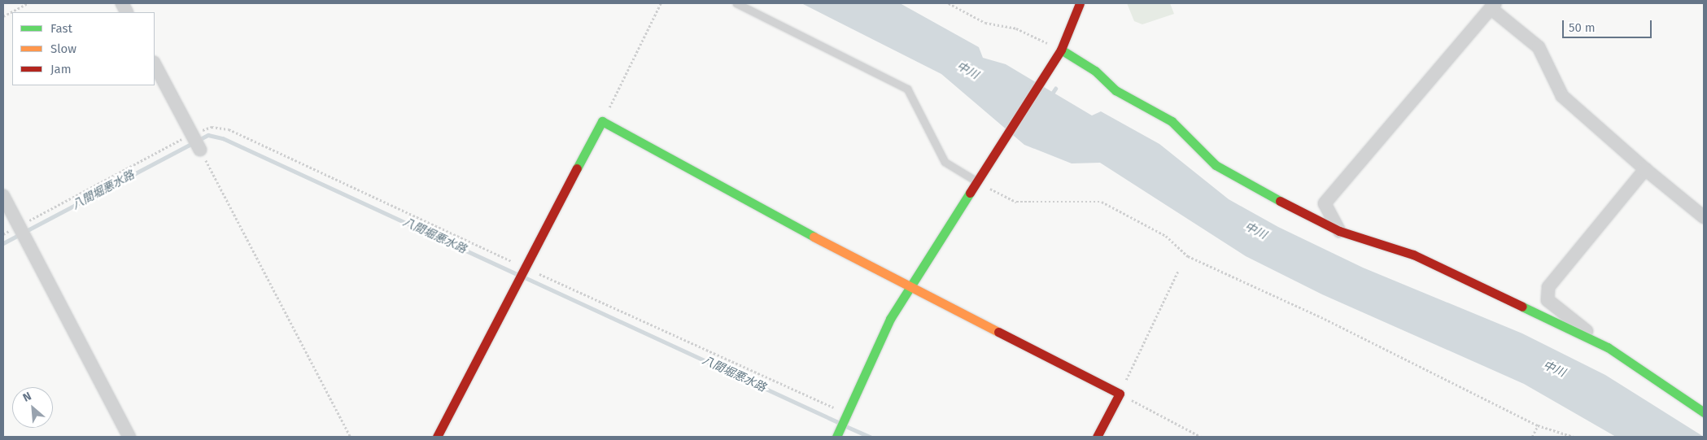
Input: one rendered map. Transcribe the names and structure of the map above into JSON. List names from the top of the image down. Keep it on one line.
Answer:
{"water":["中川","八間堀悪水路"],"legend":["Fast","Slow","Jam"],"scale_bar":"50 m","north":"top left"}
